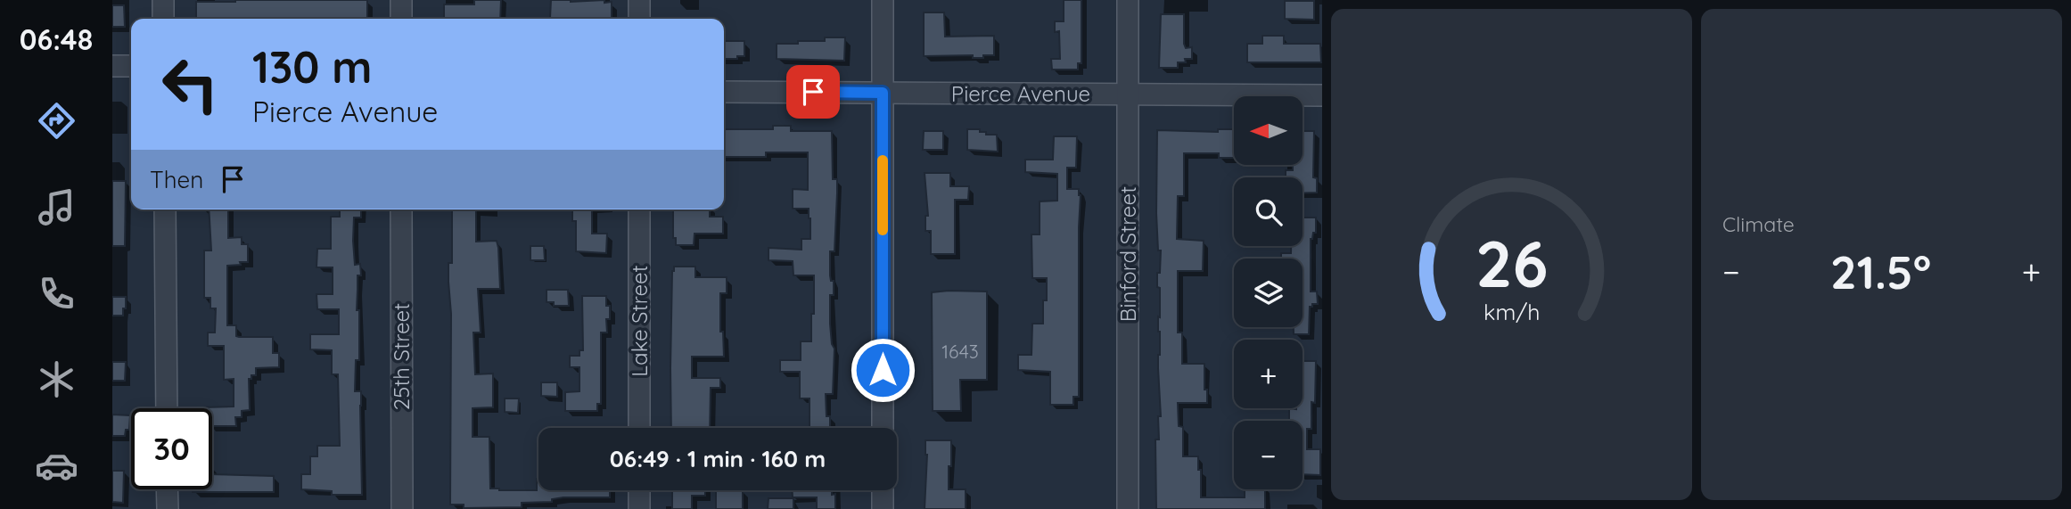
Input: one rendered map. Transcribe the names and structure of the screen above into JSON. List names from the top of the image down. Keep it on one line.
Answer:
{"streets":{"street":["Pierce Avenue","Binford Street","Lake Street","25th Street"]},"crossings":[["Pierce Avenue","Binford Street"]],"house_numbers":["1643"],"north":"left","page":{"tabs":"06:48","tile":"Climate","turn":["130 m","Pierce Avenue"],"map_buttons":["+","−"],"then":"Then","heat":["−","21.5°","+"],"limit":"30","trip":"06:49 · 1 min · 160 m","gauge":["26","km/h"]}}
